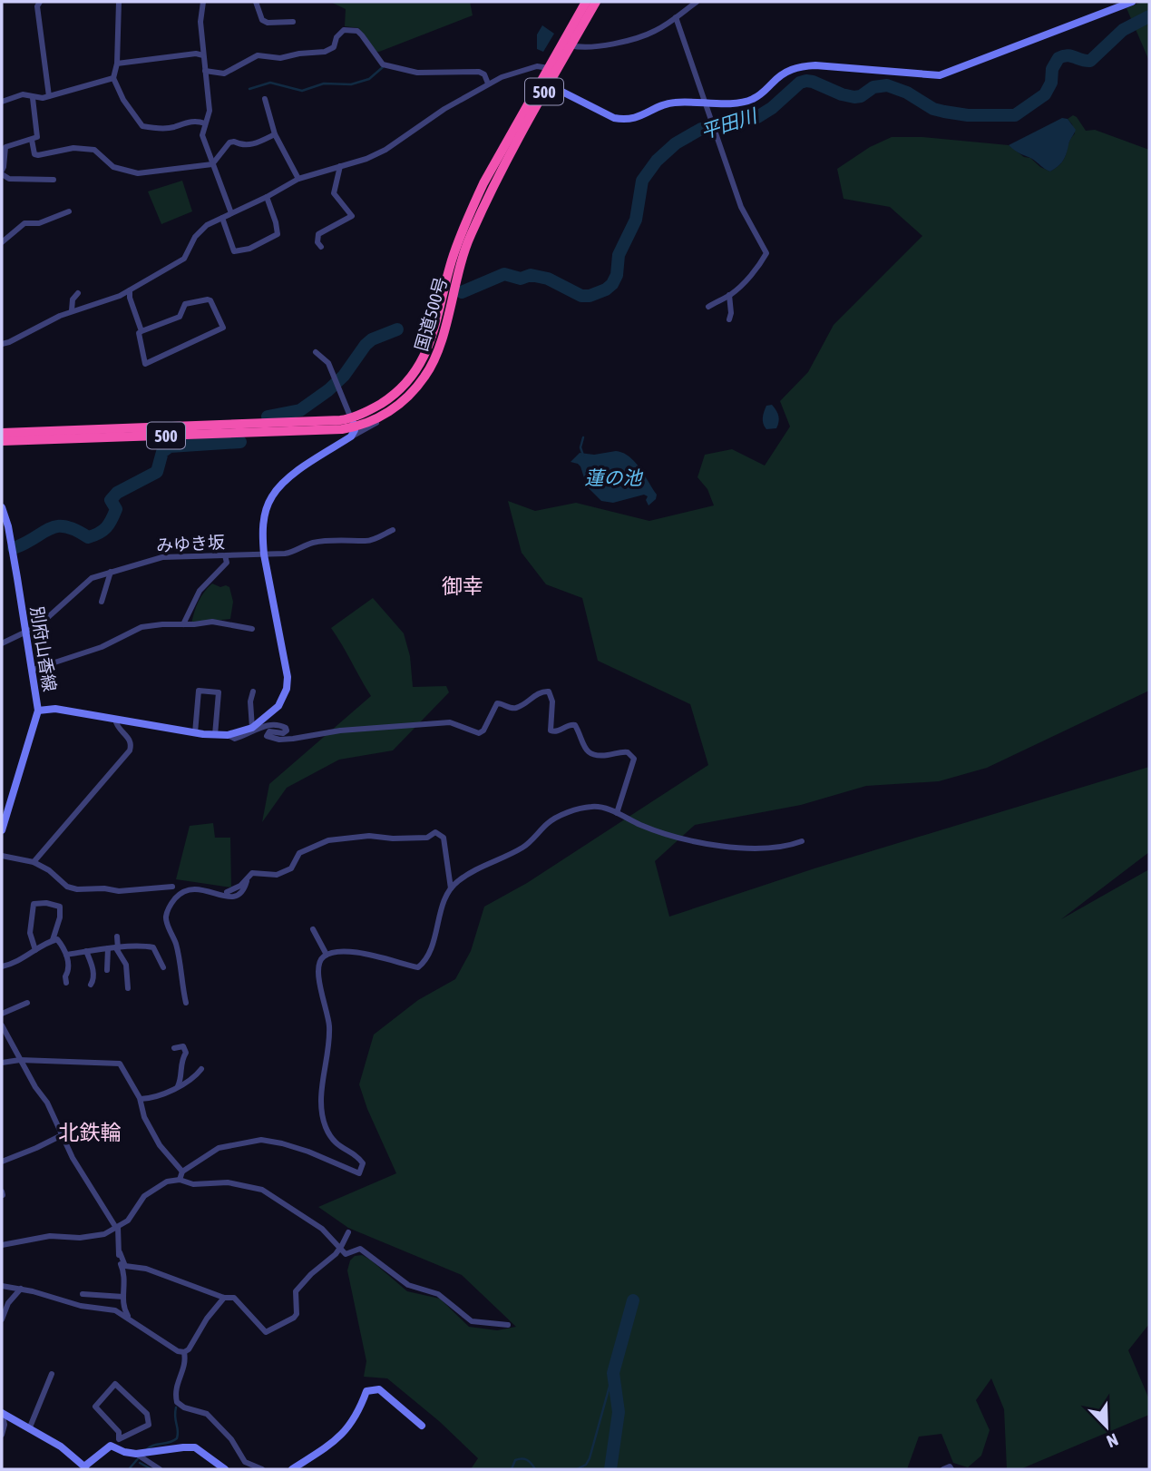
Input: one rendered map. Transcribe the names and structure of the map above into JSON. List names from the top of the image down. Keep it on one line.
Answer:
{"streets":{"highway":["500","国道500号"],"street":["みゆき坂","別府山香線"]},"crossings":[["みゆき坂","別府山香線"]],"districts":["御幸","北鉄輪"],"water":["平田川","蓮の池"],"north":"bottom right"}
